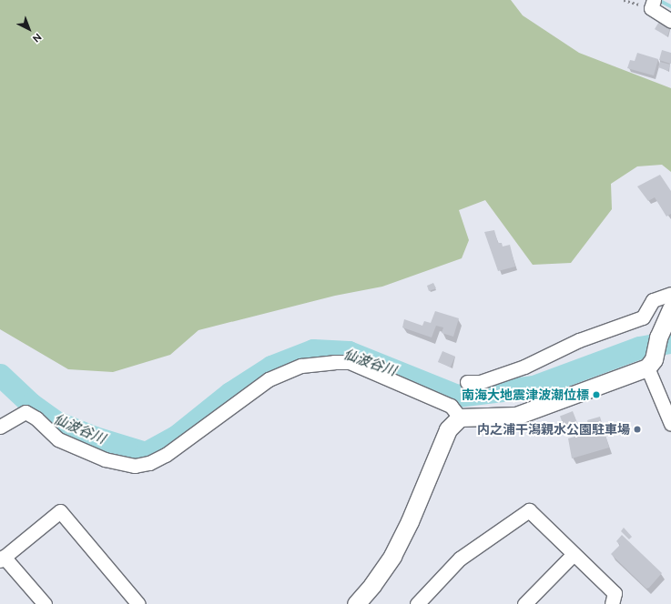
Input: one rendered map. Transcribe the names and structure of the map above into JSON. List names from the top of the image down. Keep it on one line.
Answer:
{"water":["仙波谷川"],"places":["南海大地震津波潮位標","内之浦干潟親水公園駐車場"],"north":"bottom right"}
